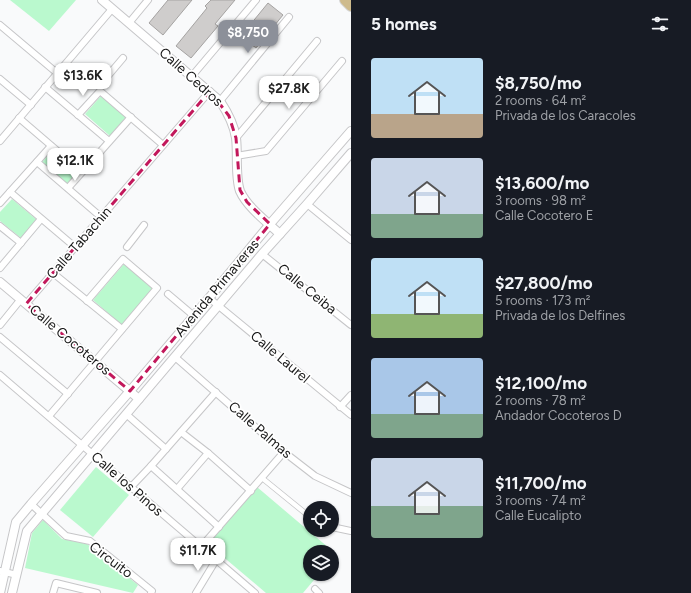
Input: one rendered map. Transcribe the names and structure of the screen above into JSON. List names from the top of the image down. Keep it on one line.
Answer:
{"streets":{"street":["Calle Cedros","Calle Tabachin","Avenida Primaveras","Calle Ceiba","Calle Cocoteros","Calle Laurel","Calle Palmas","Calle los Pinos","Circuito"]},"crossings":[["Calle Cedros","Calle Tabachin"],["Calle Cedros","Avenida Primaveras"],["Calle Tabachin","Calle Cocoteros"],["Avenida Primaveras","Calle Ceiba"],["Avenida Primaveras","Calle Cocoteros"],["Avenida Primaveras","Calle Laurel"],["Avenida Primaveras","Calle Palmas"],["Avenida Primaveras","Calle los Pinos"],["Avenida Primaveras","Circuito"]],"page":{"heading":"5 homes","price":["$8,750","$13.6K","$27.8K","$12.1K","$11.7K"],"list":[{"name":"$8,750/mo","note":"2 rooms · 64 m² · Privada de los Caracoles"},{"name":"$13,600/mo","note":"3 rooms · 98 m² · Calle Cocotero E"},{"name":"$27,800/mo","note":"5 rooms · 173 m² · Privada de los Delfines"},{"name":"$12,100/mo","note":"2 rooms · 78 m² · Andador Cocoteros D"},{"name":"$11,700/mo","note":"3 rooms · 74 m² · Calle Eucalipto"}]}}
